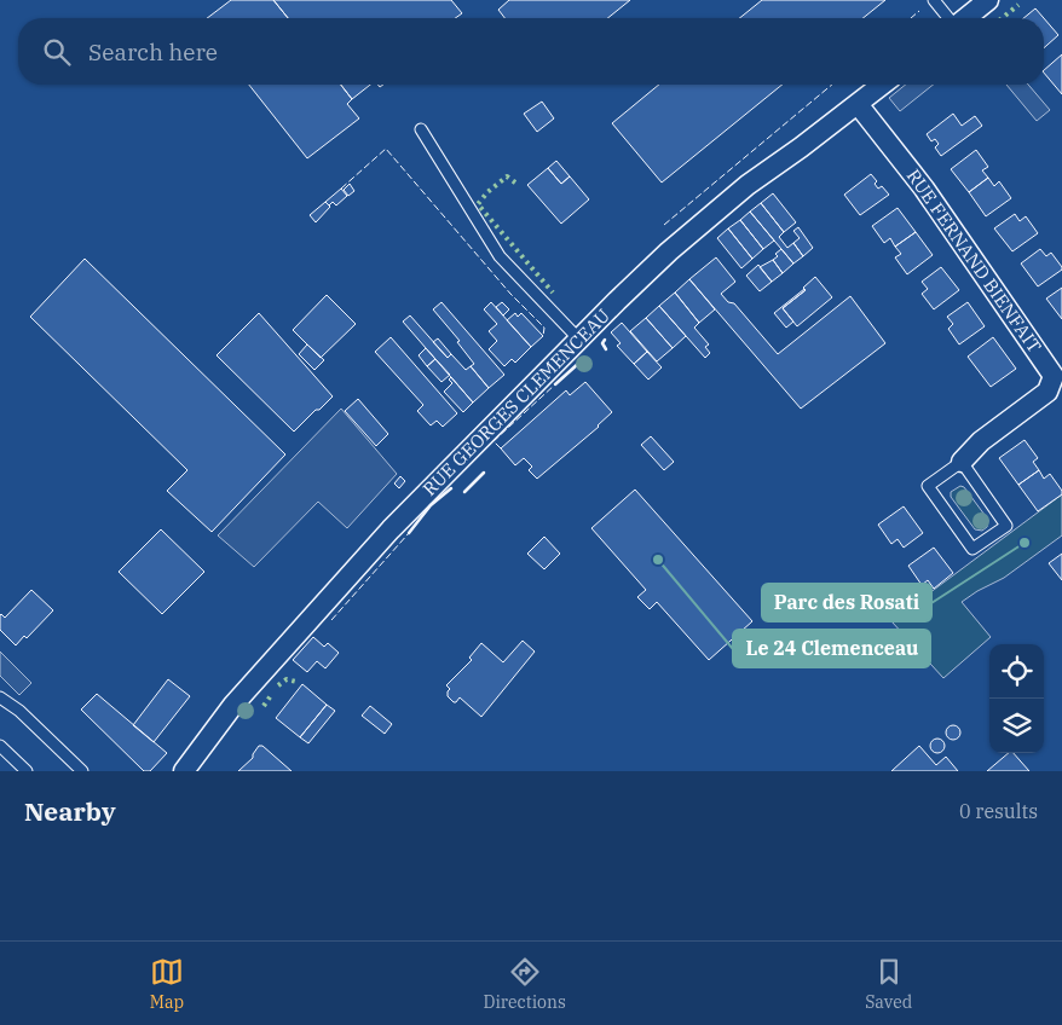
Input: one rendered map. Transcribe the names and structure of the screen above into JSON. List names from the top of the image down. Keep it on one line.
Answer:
{"streets":{"street":["RUE FERNAND BIENFAIT","RUE GEORGES CLEMENCEAU"]},"crossings":[["RUE FERNAND BIENFAIT","RUE GEORGES CLEMENCEAU"]],"places":["Parc des Rosati","Le 24 Clemenceau"],"page":{"search":"Search here","heading":["Nearby","0 results"],"nav":["Map","Directions","Saved"]}}
